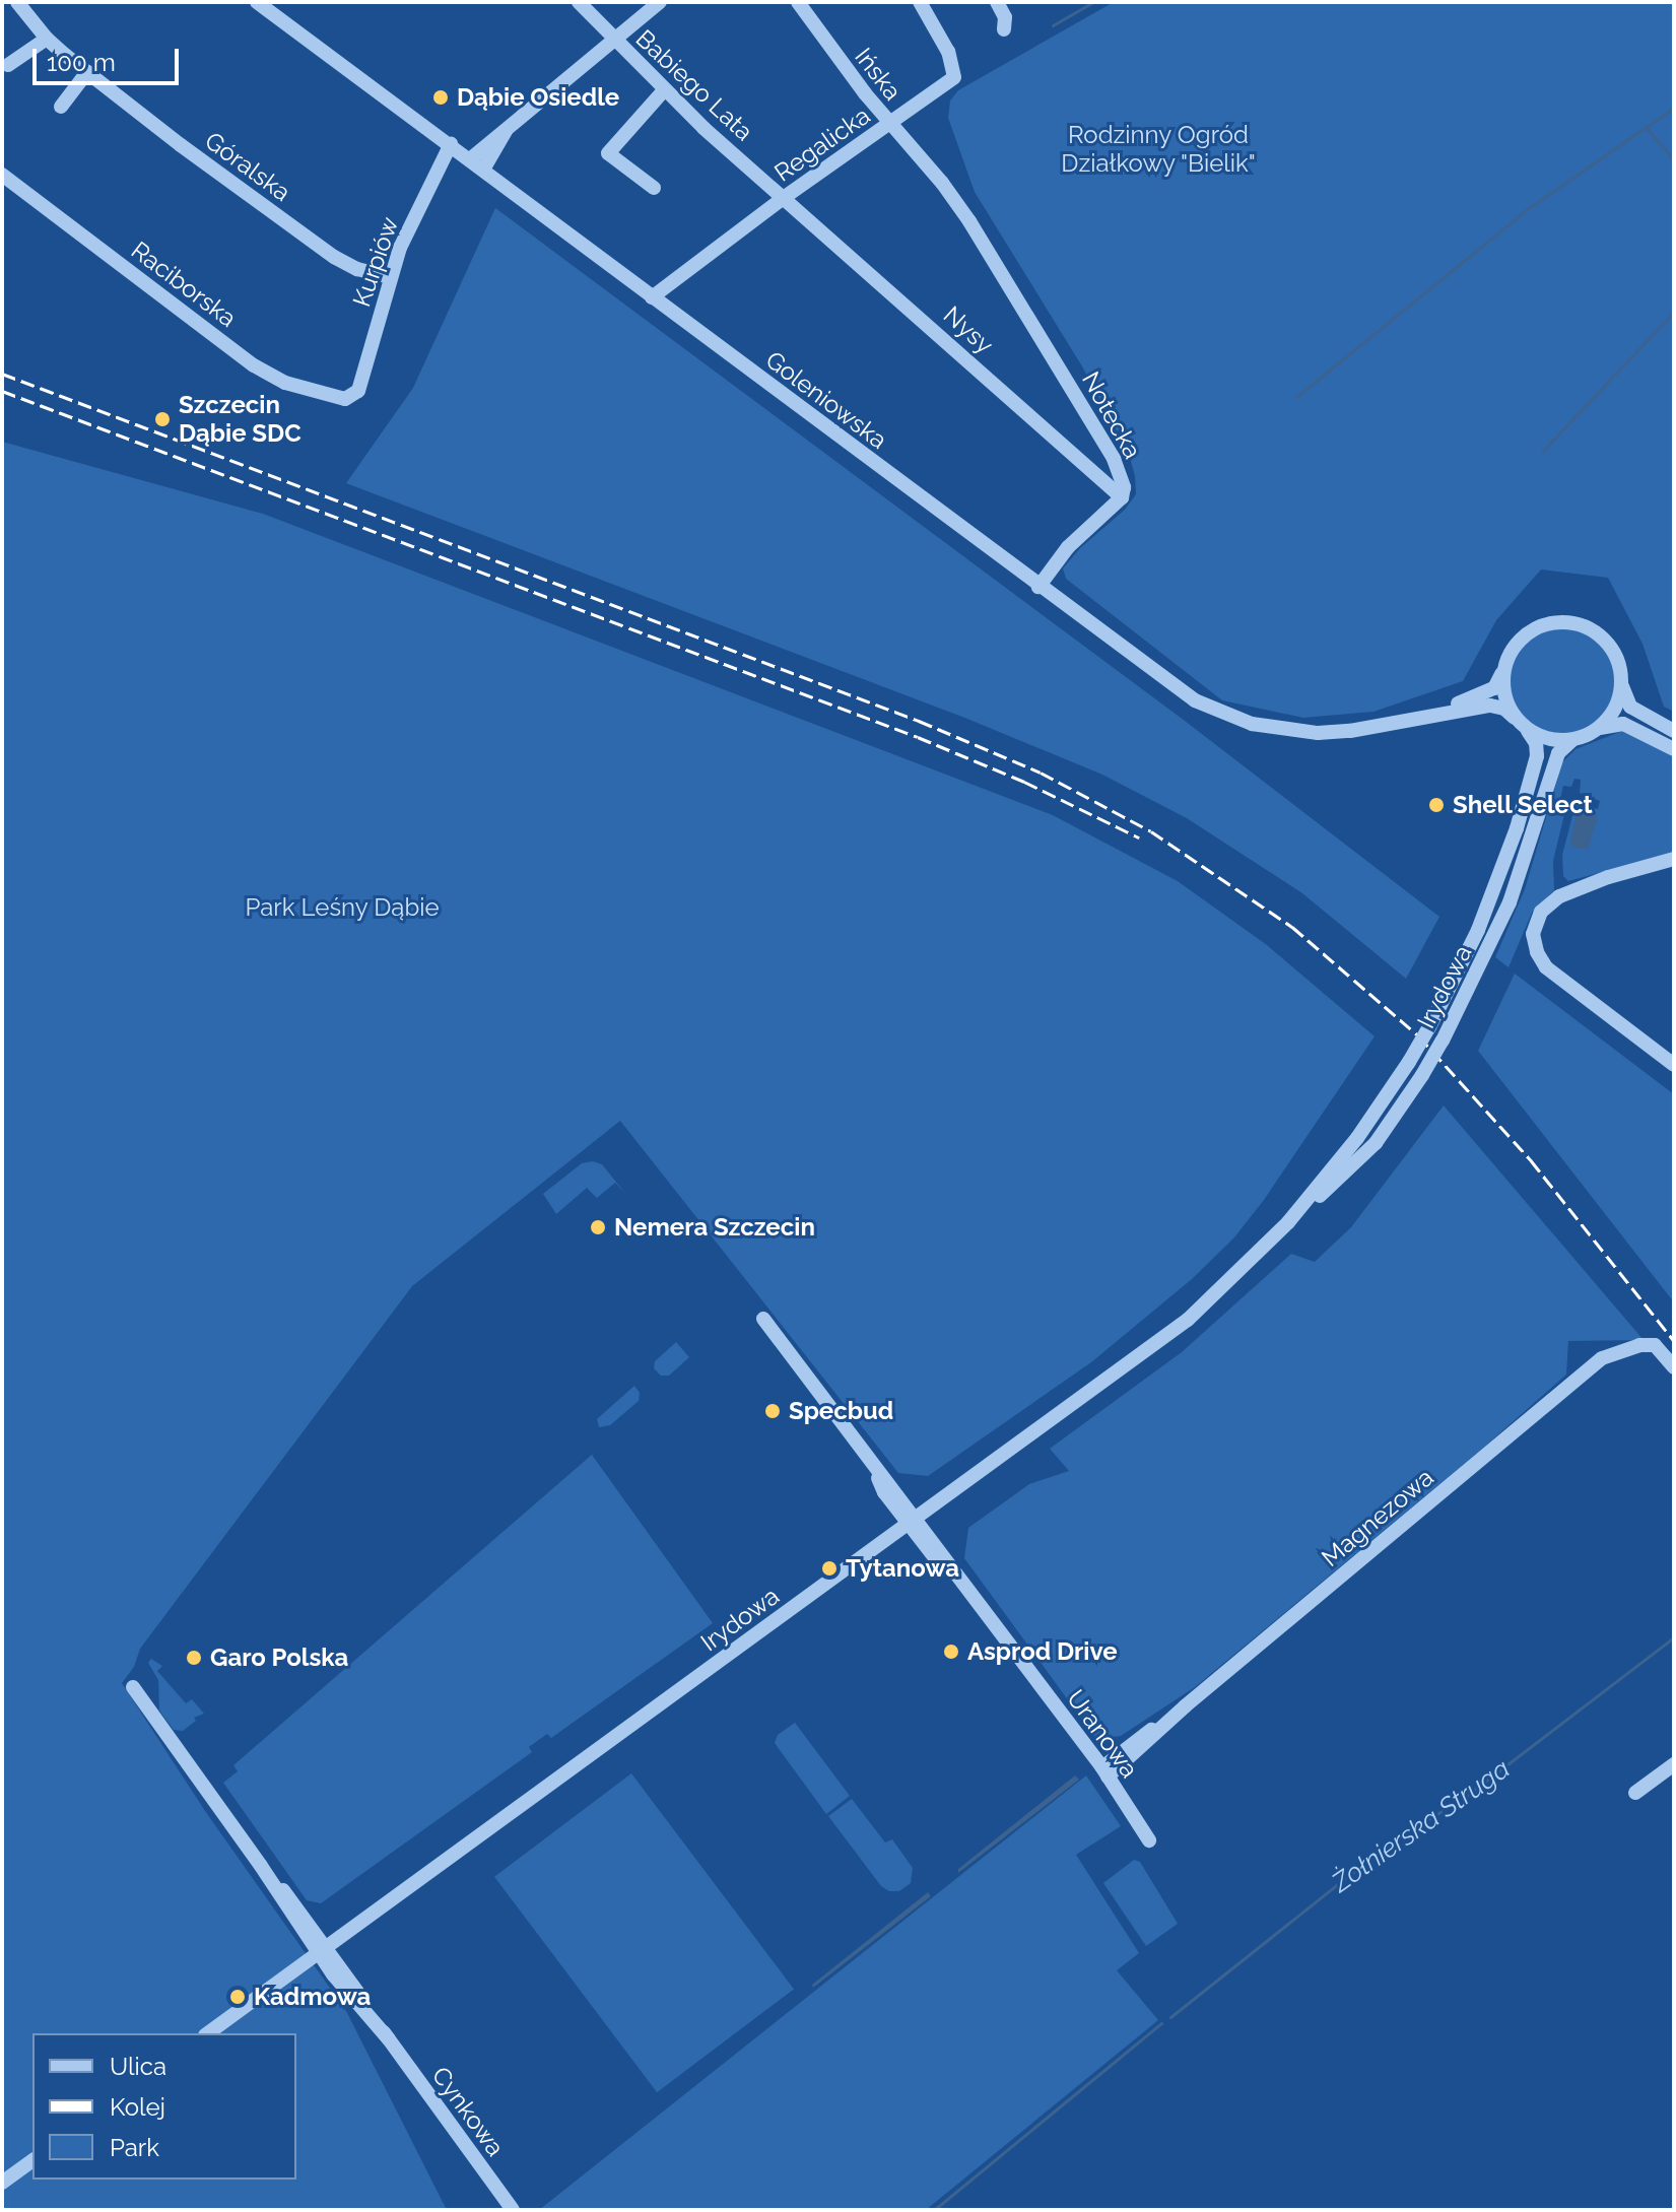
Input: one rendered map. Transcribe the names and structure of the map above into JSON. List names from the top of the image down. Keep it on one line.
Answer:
{"streets":{"street":["Ińska","Babiego Lata","Regalicka","Góralska","Kurpiów","Raciborska","Nysy","Goleniowska","Notecka","Irydowa","Magnezowa","Uranowa","Cynkowa"]},"crossings":[["Ińska","Regalicka"],["Babiego Lata","Regalicka"],["Babiego Lata","Nysy"],["Regalicka","Nysy"],["Regalicka","Goleniowska"],["Regalicka","Notecka"],["Góralska","Kurpiów"],["Kurpiów","Raciborska"],["Kurpiów","Goleniowska"],["Nysy","Notecka"],["Goleniowska","Notecka"],["Goleniowska","Irydowa"],["Irydowa","Uranowa"],["Irydowa","Cynkowa"],["Magnezowa","Uranowa"]],"water":["Żołnierska Struga"],"parks":["Rodzinny Ogród Działkowy \"Bielik\"","Park Leśny Dąbie"],"places":["Dąbie Osiedle","Szczecin Dąbie SDC","Shell Select","Nemera Szczecin","Specbud","Tytanowa","Asprod Drive","Garo Polska","Kadmowa"],"legend":["Ulica","Kolej","Park"],"scale_bar":"100 m"}
